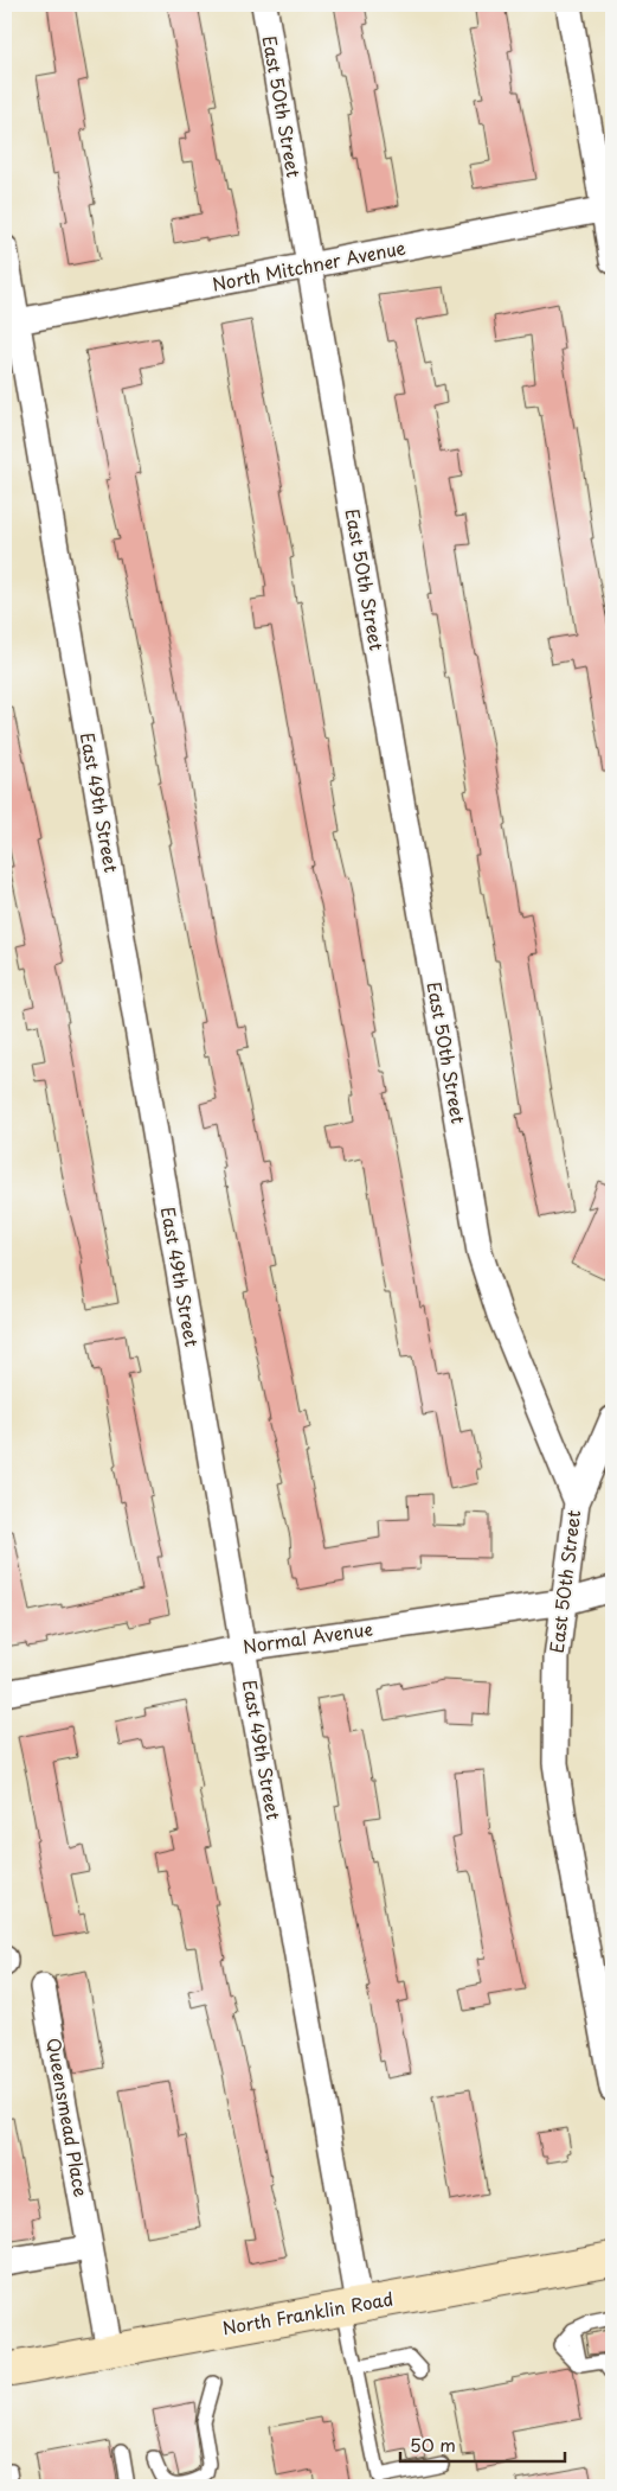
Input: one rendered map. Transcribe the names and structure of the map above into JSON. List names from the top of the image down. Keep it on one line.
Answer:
{"streets":{"main road":["North Franklin Road"],"street":["East 50th Street","North Mitchner Avenue","East 49th Street","Normal Avenue","Queensmead Place"]},"crossings":[["East 50th Street","North Mitchner Avenue"],["East 50th Street","Normal Avenue"],["North Mitchner Avenue","East 49th Street"],["East 49th Street","Normal Avenue"],["East 49th Street","North Franklin Road"],["Queensmead Place","North Franklin Road"]],"scale_bar":"50 m"}
